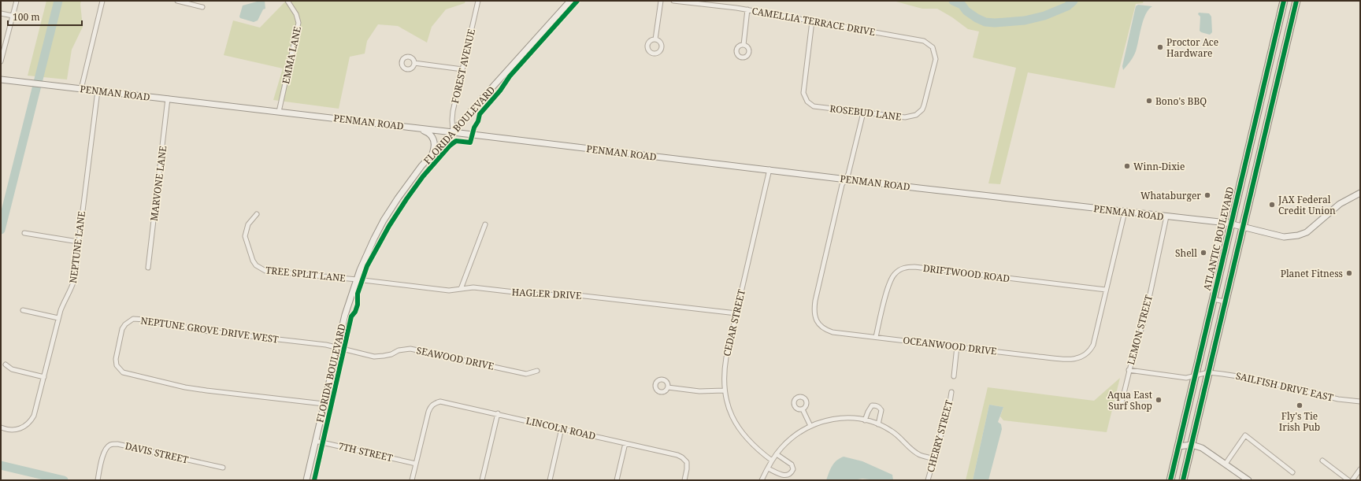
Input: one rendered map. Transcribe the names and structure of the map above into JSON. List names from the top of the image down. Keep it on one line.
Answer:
{"streets":{"highway":["ATLANTIC BOULEVARD"],"street":["CAMELLIA TERRACE DRIVE","EMMA LANE","FOREST AVENUE","PENMAN ROAD","ROSEBUD LANE","FLORIDA BOULEVARD","MARVONE LANE","NEPTUNE LANE","DRIFTWOOD ROAD","TREE SPLIT LANE","HAGLER DRIVE","CEDAR STREET","NEPTUNE GROVE DRIVE WEST","LEMON STREET","OCEANWOOD DRIVE","SEAWOOD DRIVE","SAILFISH DRIVE EAST","LINCOLN ROAD","CHERRY STREET","7TH STREET","DAVIS STREET"]},"crossings":[["CAMELLIA TERRACE DRIVE","ROSEBUD LANE"],["EMMA LANE","PENMAN ROAD"],["FOREST AVENUE","PENMAN ROAD"],["FOREST AVENUE","FLORIDA BOULEVARD"],["PENMAN ROAD","FLORIDA BOULEVARD"],["PENMAN ROAD","MARVONE LANE"],["PENMAN ROAD","ATLANTIC BOULEVARD"],["PENMAN ROAD","NEPTUNE LANE"],["PENMAN ROAD","CEDAR STREET"],["PENMAN ROAD","LEMON STREET"],["PENMAN ROAD","OCEANWOOD DRIVE"],["FLORIDA BOULEVARD","TREE SPLIT LANE"],["FLORIDA BOULEVARD","HAGLER DRIVE"],["FLORIDA BOULEVARD","NEPTUNE GROVE DRIVE WEST"],["FLORIDA BOULEVARD","SEAWOOD DRIVE"],["FLORIDA BOULEVARD","7TH STREET"],["DRIFTWOOD ROAD","OCEANWOOD DRIVE"],["TREE SPLIT LANE","HAGLER DRIVE"],["HAGLER DRIVE","CEDAR STREET"],["NEPTUNE GROVE DRIVE WEST","SEAWOOD DRIVE"],["LINCOLN ROAD","7TH STREET"]],"places":["Proctor Ace Hardware","Bono's BBQ","Winn-Dixie","Whataburger","JAX Federal Credit Union","Shell","Planet Fitness","Aqua East Surf Shop","Fly's Tie Irish Pub"],"scale_bar":"100 m"}
